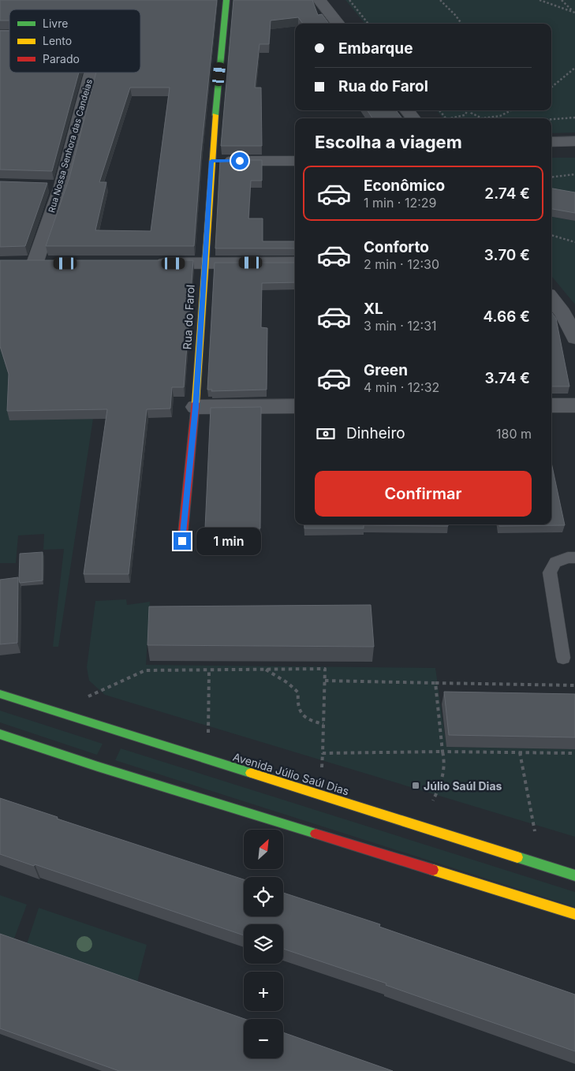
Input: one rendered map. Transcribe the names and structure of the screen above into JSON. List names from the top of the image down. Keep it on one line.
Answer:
{"streets":{"street":["Rua Nossa Senhora das Candeias","Rua do Farol","Avenida Júlio Saúl Dias"]},"places":{"transit":["Júlio Saúl Dias"]},"legend":["Livre","Lento","Parado"],"north":"top right","page":{"banner":["Embarque","Rua do Farol"],"heading":"Escolha a viagem","list":[{"name":"Econômico","note":"1 min · 12:29","value":"2.74 €"},{"name":"Conforto","note":"2 min · 12:30","value":"3.70 €"},{"name":"XL","note":"3 min · 12:31","value":"4.66 €"},{"name":"Green","note":"4 min · 12:32","value":"3.74 €"}],"pay":["Dinheiro","180 m"],"buttons":"Confirmar","bubble":"1 min","map_buttons":["+","−"]}}
